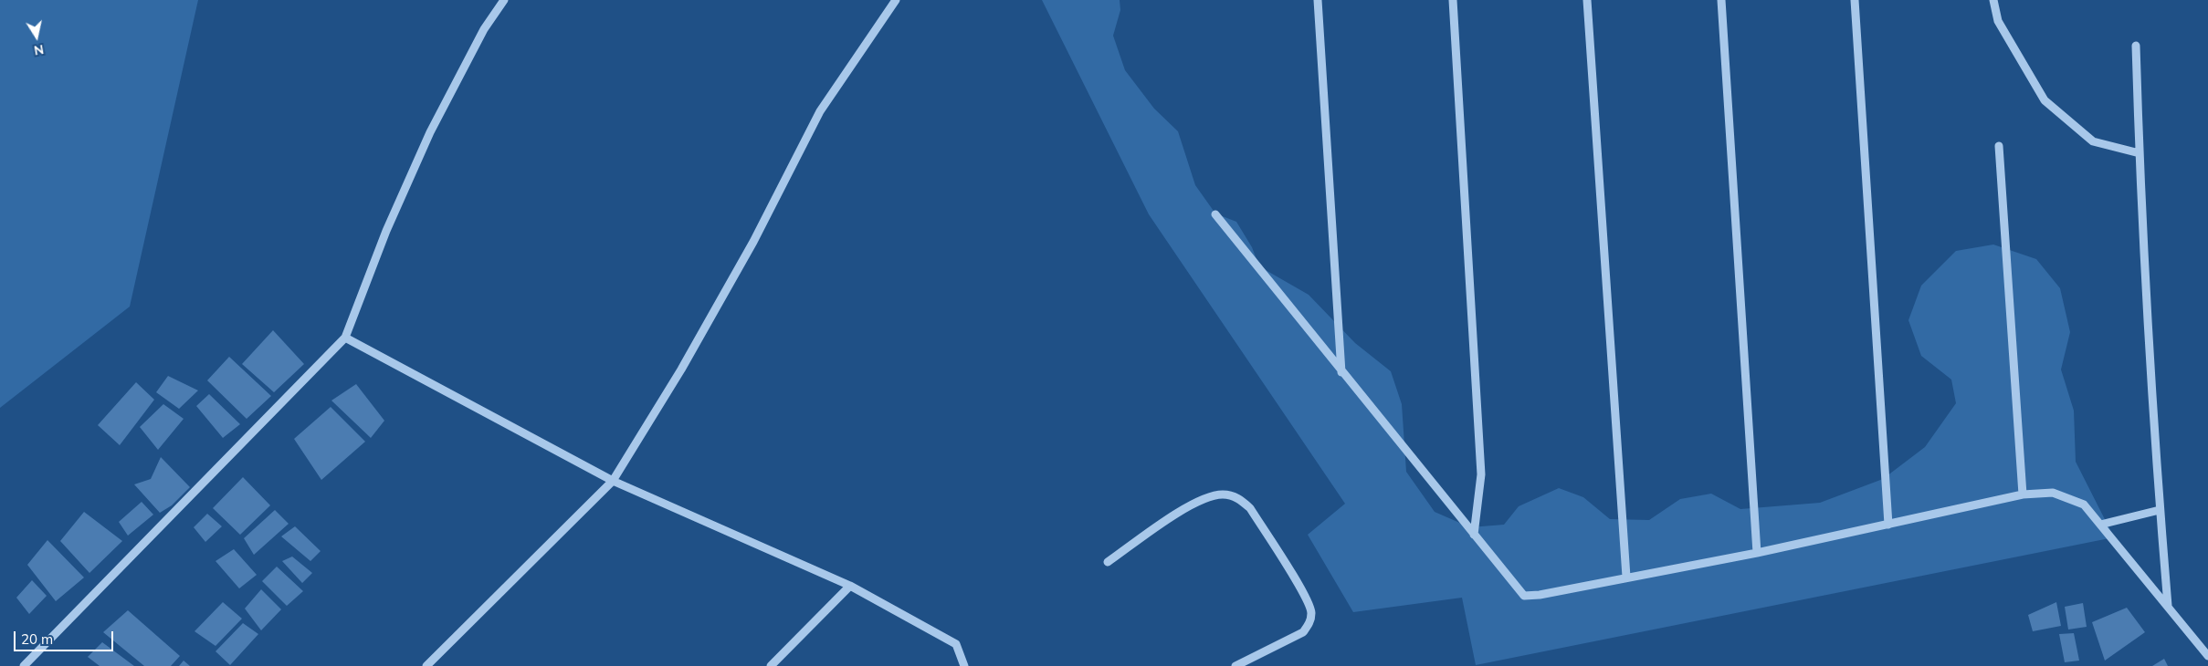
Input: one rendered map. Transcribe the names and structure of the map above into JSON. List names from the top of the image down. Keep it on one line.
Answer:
{"scale_bar":"20 m","north":"bottom"}
